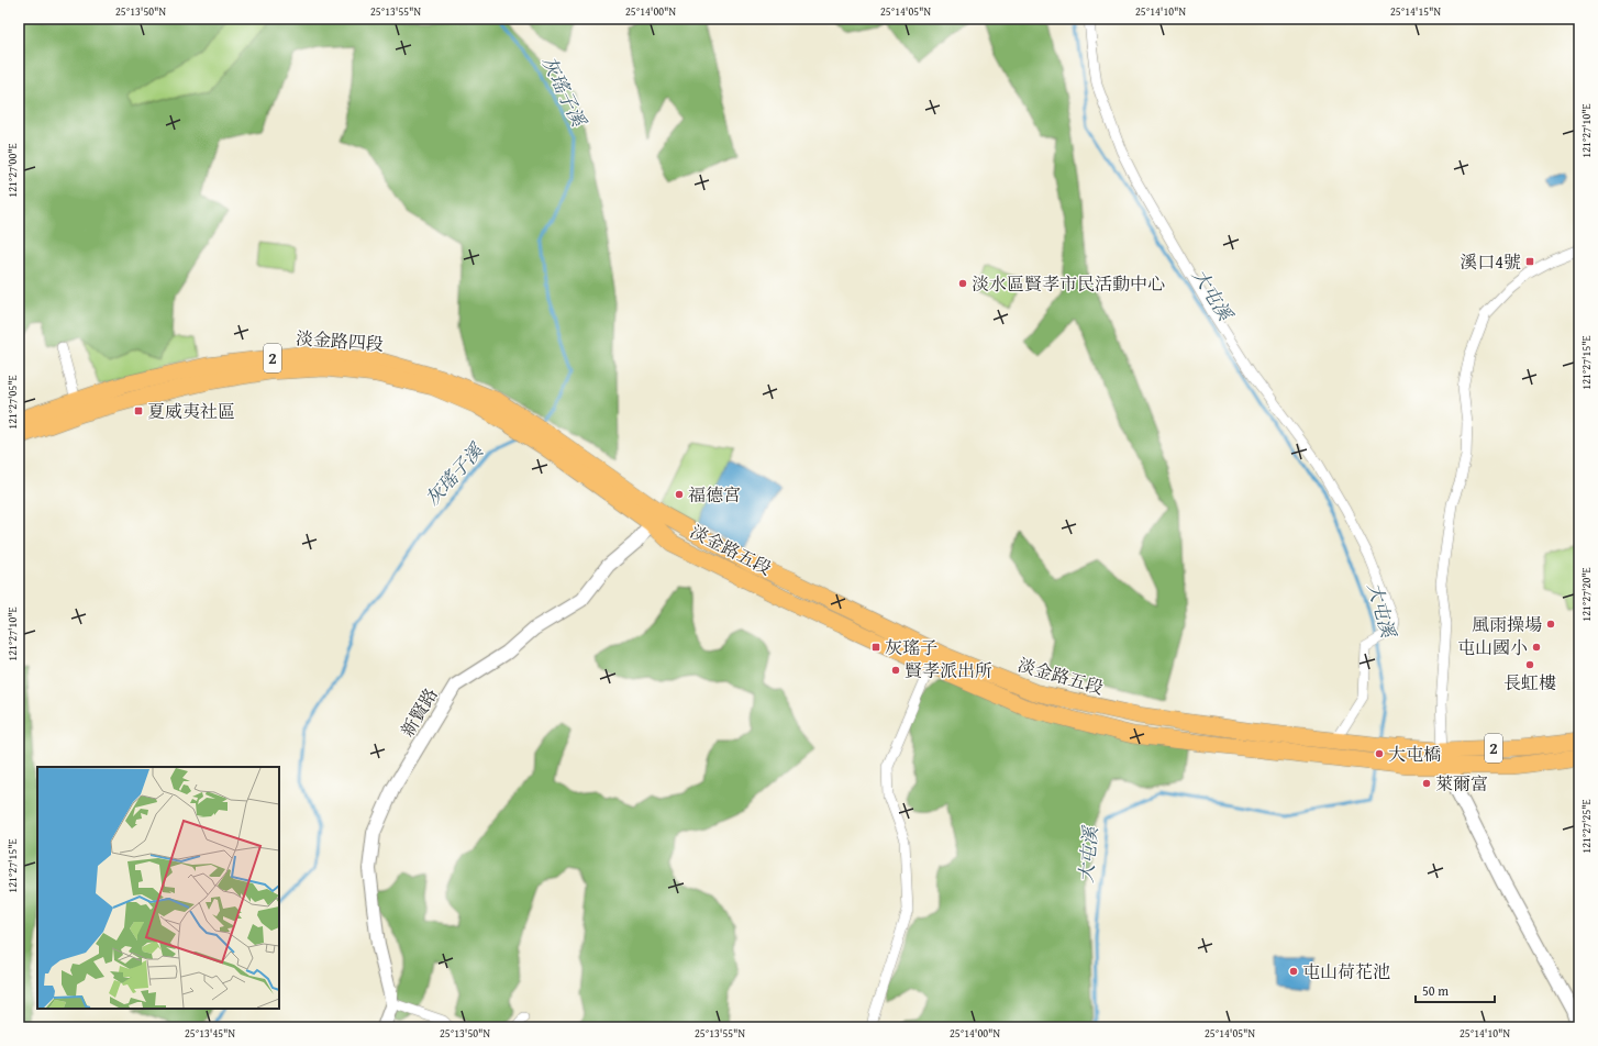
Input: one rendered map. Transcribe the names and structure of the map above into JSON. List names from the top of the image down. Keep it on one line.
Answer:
{"streets":{"main road":["淡金路四段","2","淡金路五段"],"street":["新賢路"]},"crossings":[["淡金路四段","2"],["2","淡金路五段"],["2","新賢路"],["淡金路五段","新賢路"]],"water":["灰瑤子溪","大屯溪"],"places":{"transit":["溪口4號","夏威夷社區","灰瑤子"],"other":["淡水區賢孝市民活動中心","福德宮","風雨操場","屯山國小","長虹樓","賢孝派出所","大屯橋","萊爾富","屯山荷花池"]},"scale_bar":"50 m","coordinates":["25°13'50\"N","25°13'55\"N","25°14'00\"N","25°14'05\"N","25°14'10\"N","25°14'15\"N","121°27'10\"E","121°27'00\"E","121°27'15\"E","121°27'05\"E","121°27'20\"E","121°27'25\"E","25°13'45\"N"]}
